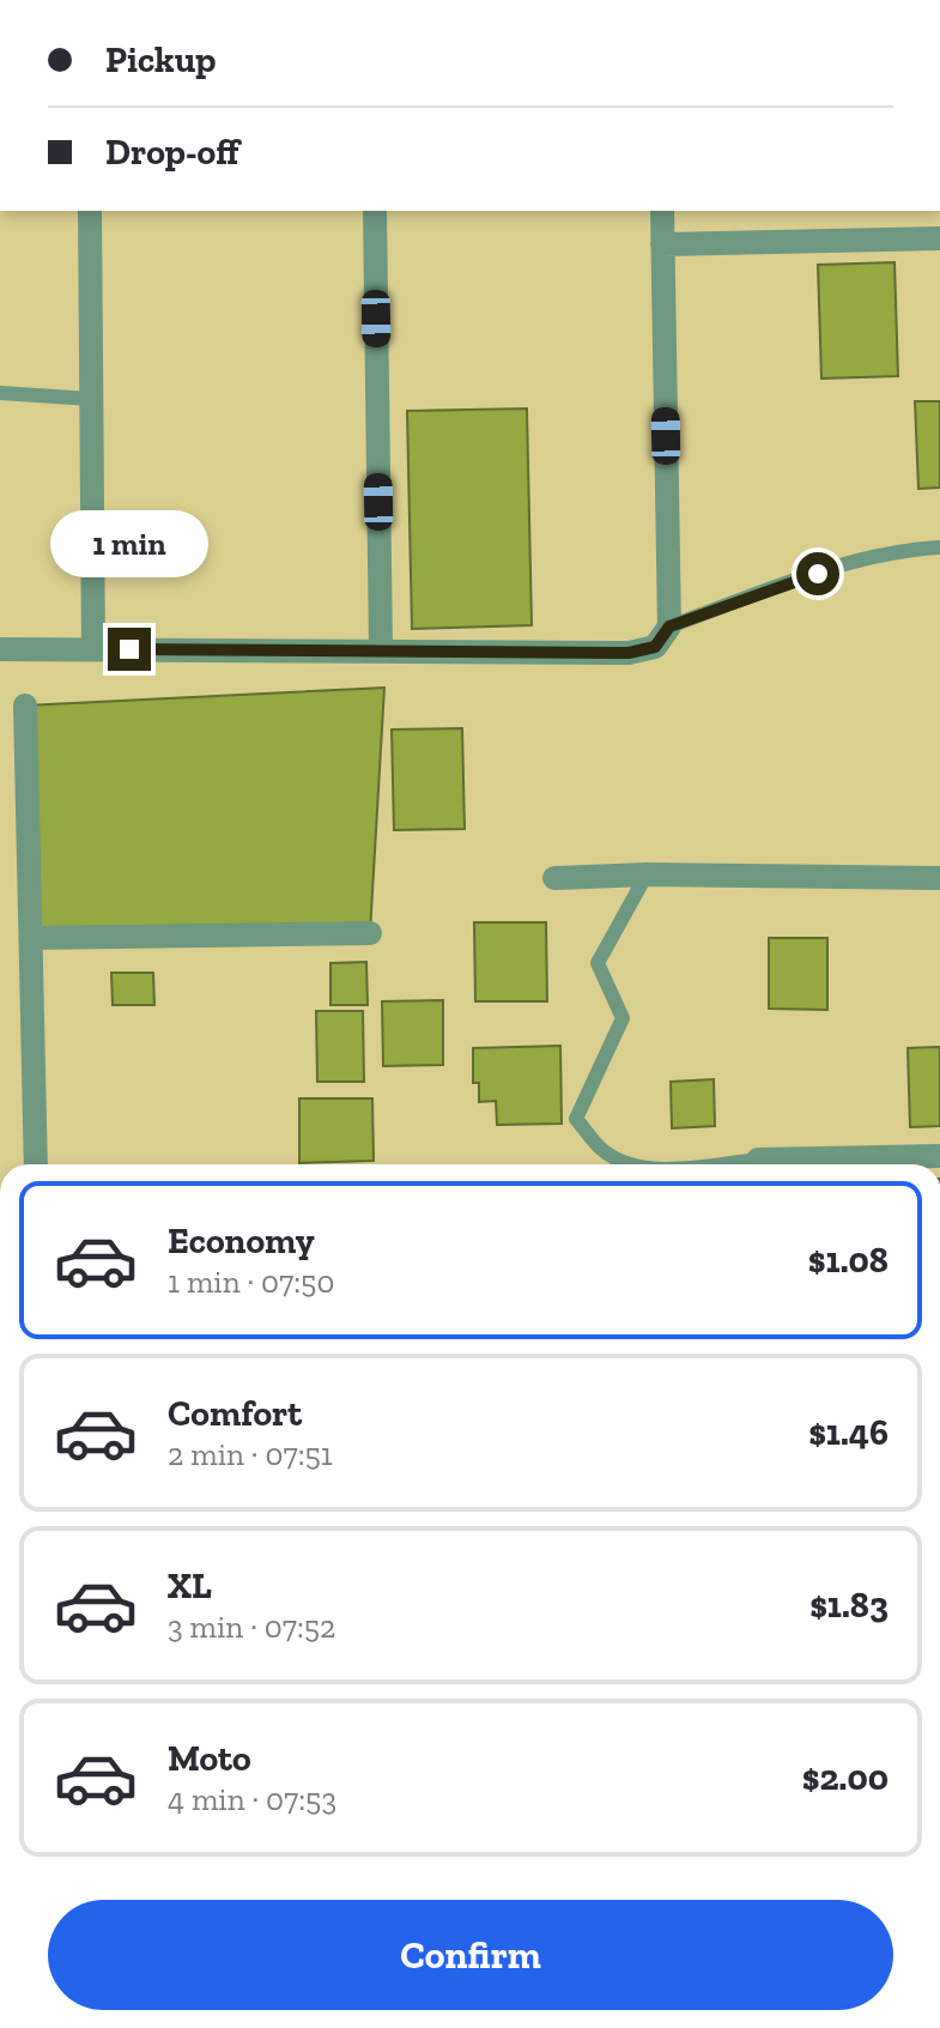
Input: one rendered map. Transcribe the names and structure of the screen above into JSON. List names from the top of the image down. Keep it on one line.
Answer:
{"page":{"banner":["Pickup","Drop-off"],"bubble":"1 min","list":[{"name":"Economy","note":"1 min · 07:50","value":"$1.08"},{"name":"Comfort","note":"2 min · 07:51","value":"$1.46"},{"name":"XL","note":"3 min · 07:52","value":"$1.83"},{"name":"Moto","note":"4 min · 07:53","value":"$2.00"}],"buttons":"Confirm"}}
